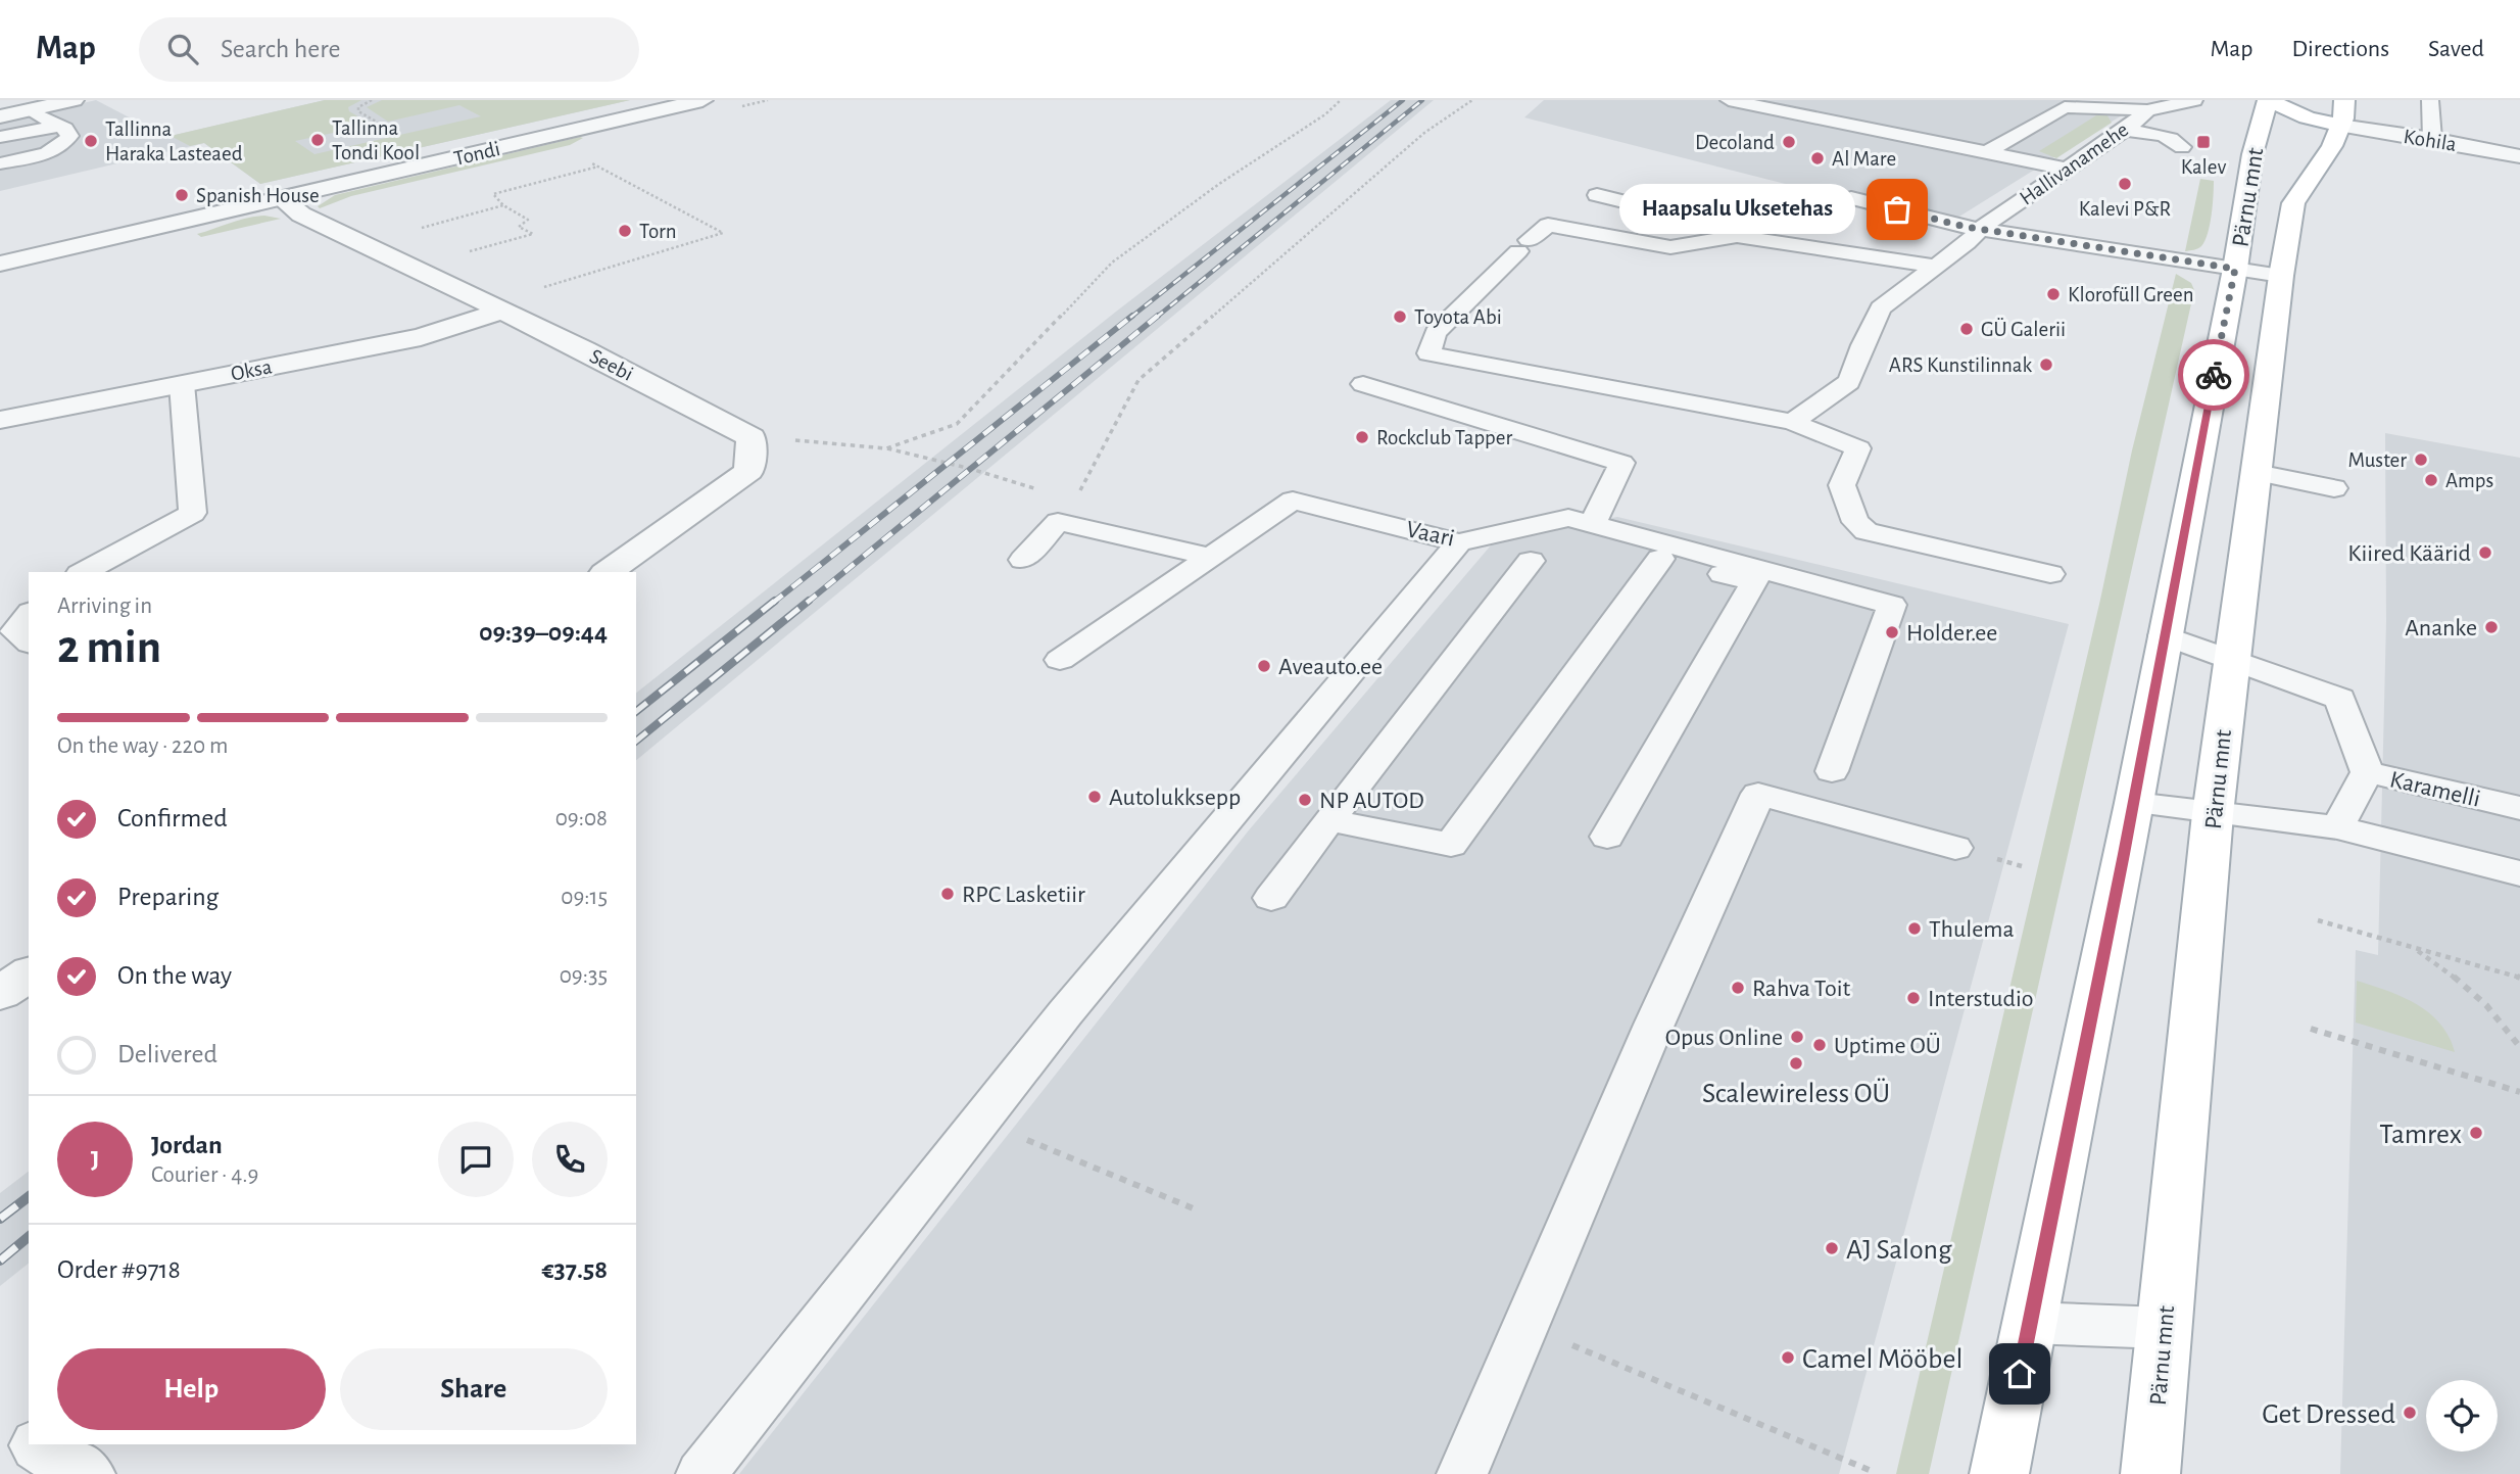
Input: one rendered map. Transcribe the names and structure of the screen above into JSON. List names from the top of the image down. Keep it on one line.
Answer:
{"streets":{"main road":["Pärnu mnt"],"street":["Kohila","Tondi","Seebi","Oksa"],"lane":["Hallivanamehe","Vaari","Karamelli"]},"crossings":[["Kohila","Pärnu mnt"],["Tondi","Seebi"],["Seebi","Oksa"]],"places":{"other":["Tallinna Tondi Kool","Tallinna Haraka Lasteaed","Decoland","Al Mare","Kalevi P&R","Spanish House","Haapsalu Uksetehas","Torn","Klorofüll Green","Toyota Abi","GÜ Galerii","ARS Kunstilinnak","Rockclub Tapper","Muster","Amps","Kiired Käärid","Ananke","Holder.ee","Aveauto.ee","Autolukksepp","NP AUTOD","RPC Lasketiir","Thulema","Rahva Toit","Interstudio","Opus Online","Uptime OÜ","Scalewireless OÜ","Tamrex","AJ Salong","Camel Mööbel","Get Dressed"],"transit":["Kalev"]},"page":{"header":"Map","search":"Search here","nav":["Map","Directions","Saved"],"bubble":"Haapsalu Uksetehas","heading":["2 min","Arriving in","09:39–09:44"],"panel":["Jordan","Courier · 4.9","Order #9718","€37.58"],"bar":"On the way · 220 m","list":[["Confirmed","09:08"],["Preparing","09:15"],["On the way","09:35"],"Delivered"],"round":"J","buttons":["Help","Share"]}}
